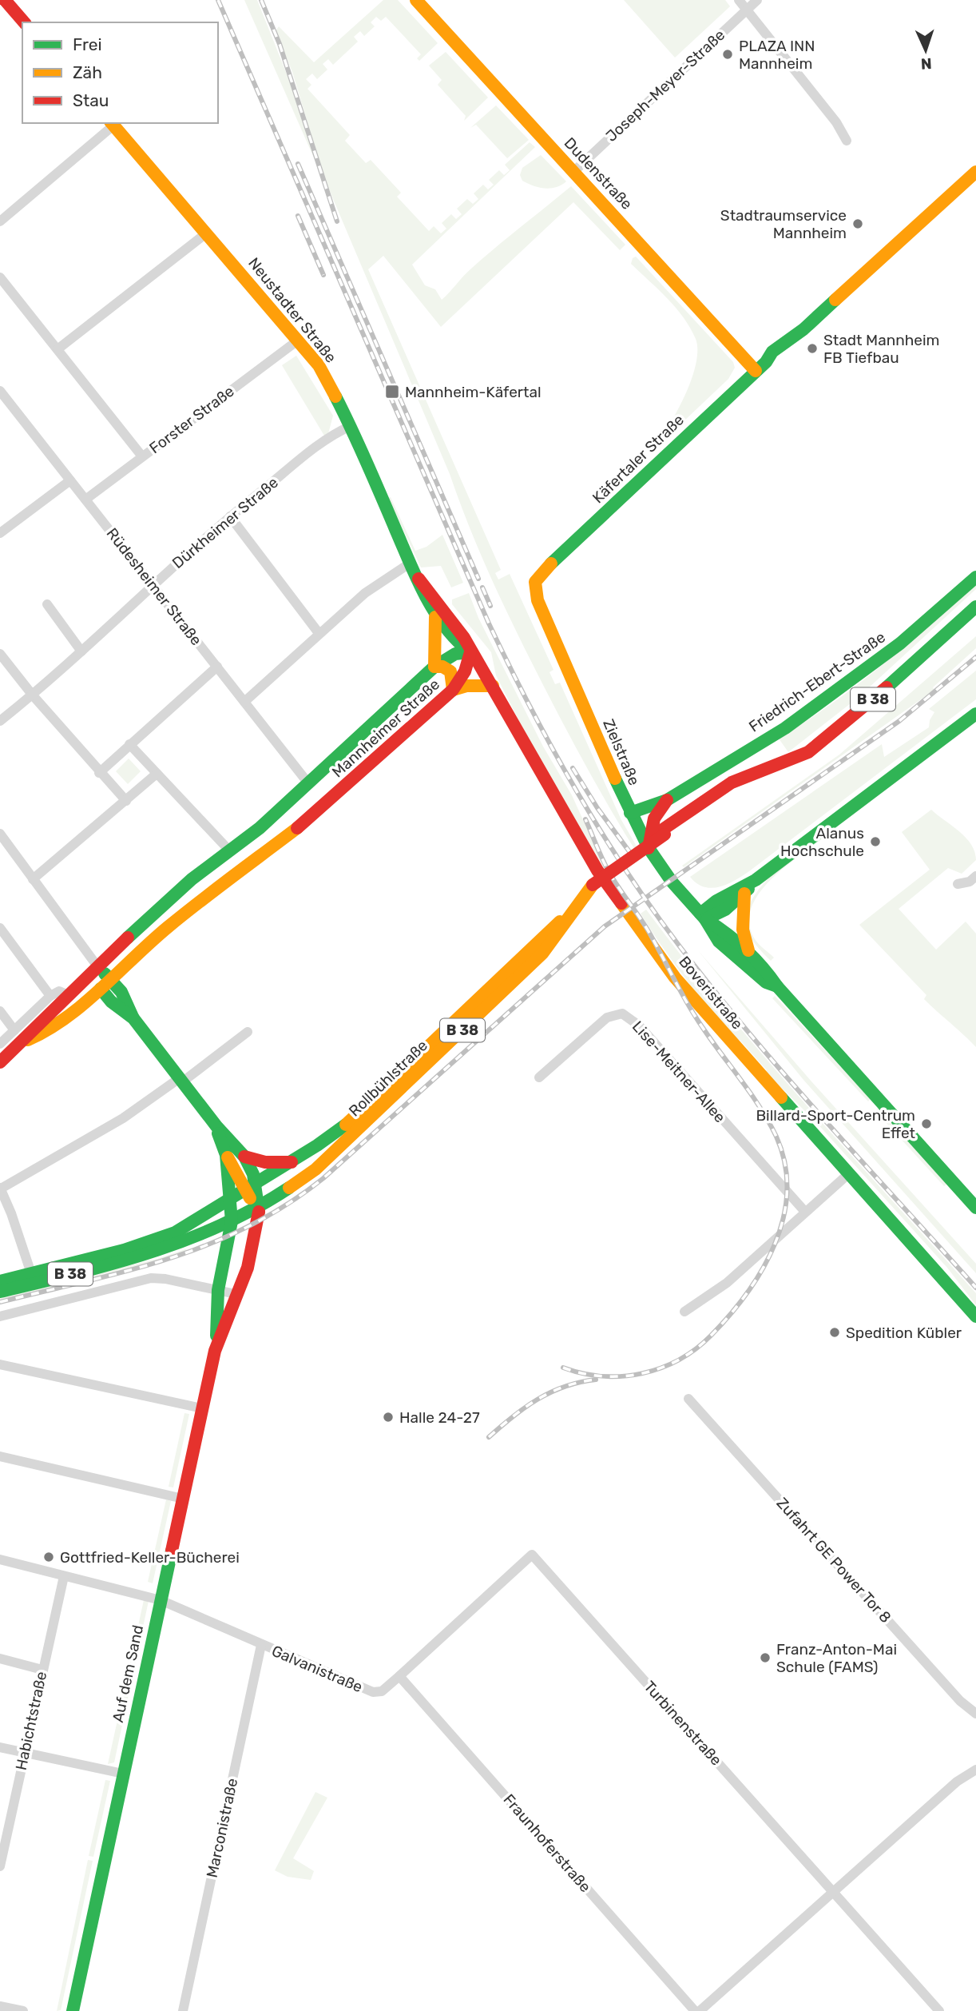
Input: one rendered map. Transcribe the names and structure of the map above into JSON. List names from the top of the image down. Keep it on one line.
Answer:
{"streets":{"main road":["Dudenstraße","Neustadter Straße","Käfertaler Straße","Friedrich-Ebert-Straße","B 38","Mannheimer Straße","Zielstraße","Boveristraße","Rollbühlstraße","Auf dem Sand"],"street":["Joseph-Meyer-Straße","Forster Straße","Dürkheimer Straße","Rüdesheimer Straße","Lise-Meitner-Allee","Zufahrt GE Power Tor 8","Galvanistraße","Habichtstraße","Turbinenstraße","Marconistraße","Fraunhoferstraße"]},"crossings":[["Joseph-Meyer-Straße","Dudenstraße"],["Dudenstraße","Käfertaler Straße"],["Neustadter Straße","Forster Straße"],["Neustadter Straße","Dürkheimer Straße"],["Neustadter Straße","Mannheimer Straße"],["Neustadter Straße","Boveristraße"],["Forster Straße","Rüdesheimer Straße"],["Käfertaler Straße","Zielstraße"],["Dürkheimer Straße","Rüdesheimer Straße"],["Rüdesheimer Straße","Mannheimer Straße"],["Friedrich-Ebert-Straße","Zielstraße"],["B 38","Rollbühlstraße"],["B 38","Auf dem Sand"],["Mannheimer Straße","Boveristraße"],["Rollbühlstraße","Auf dem Sand"],["Galvanistraße","Auf dem Sand"],["Galvanistraße","Habichtstraße"],["Galvanistraße","Turbinenstraße"],["Galvanistraße","Marconistraße"],["Galvanistraße","Fraunhoferstraße"]],"places":{"other":["PLAZA INN Mannheim","Stadtraumservice Mannheim","Stadt Mannheim FB Tiefbau","Alanus Hochschule","Billard-Sport-Centrum Effet","Spedition Kübler","Halle 24-27","Gottfried-Keller-Bücherei","Franz-Anton-Mai Schule (FAMS)"],"transit":["Mannheim-Käfertal"]},"legend":["Frei","Zäh","Stau"],"north":"bottom"}
